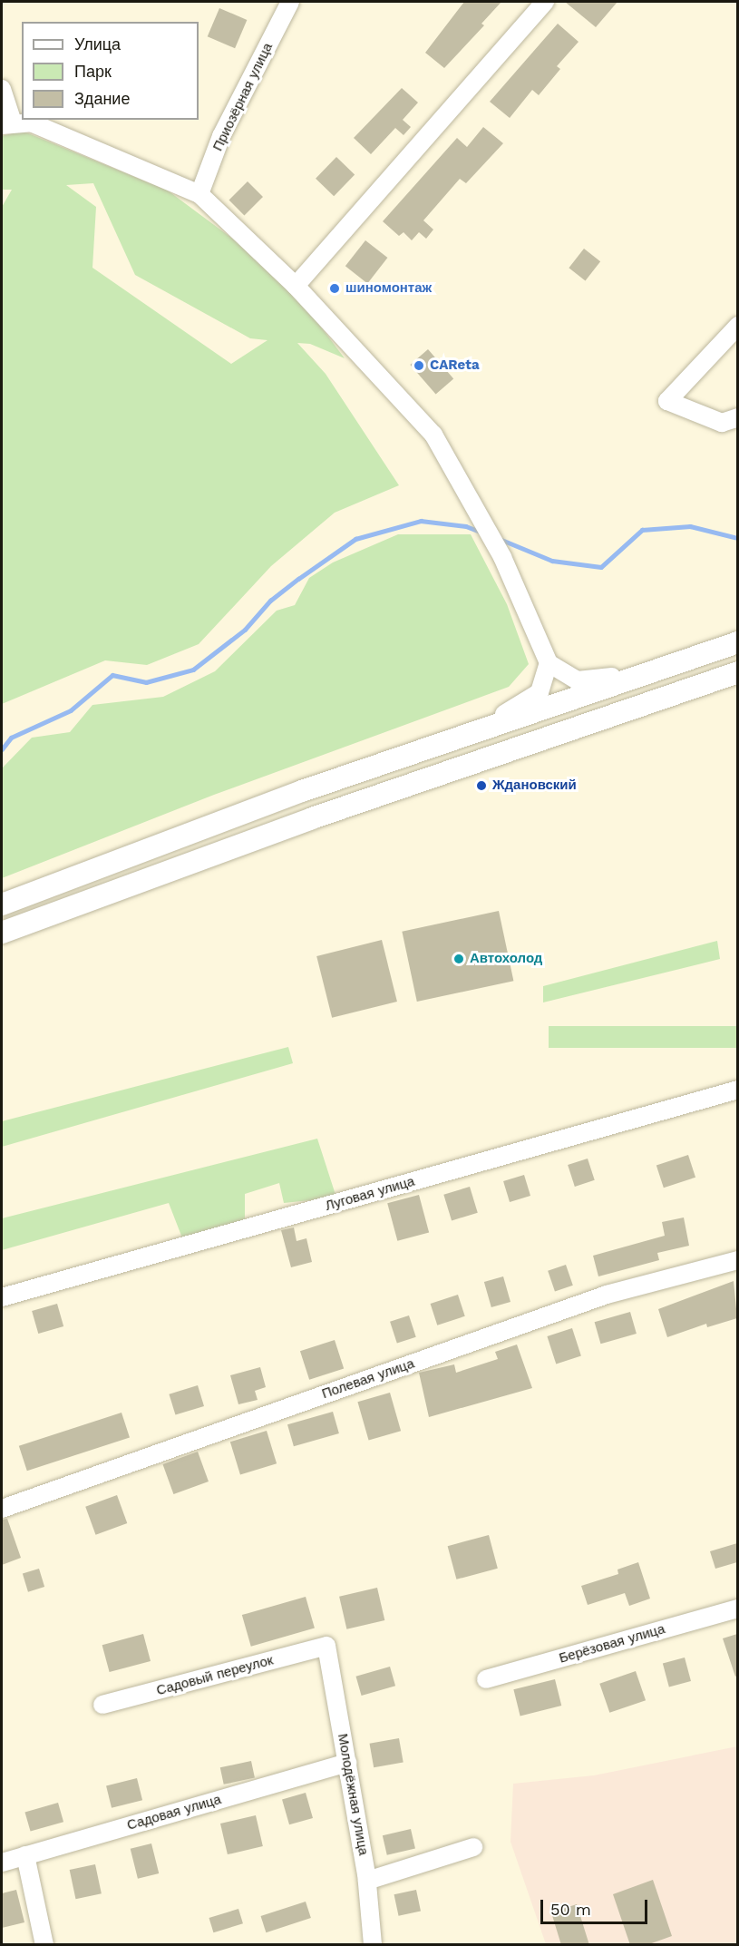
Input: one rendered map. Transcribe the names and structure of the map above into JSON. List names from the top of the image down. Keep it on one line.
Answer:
{"streets":{"street":["Приозёрная улица","Луговая улица","Полевая улица","Берёзовая улица","Садовый переулок","Молодёжная улица","Садовая улица"]},"crossings":[["Садовый переулок","Молодёжная улица"],["Молодёжная улица","Садовая улица"]],"places":["шиномонтаж","CAReta","Ждановский","Автохолод"],"legend":["Улица","Парк","Здание"],"scale_bar":"50 m"}
